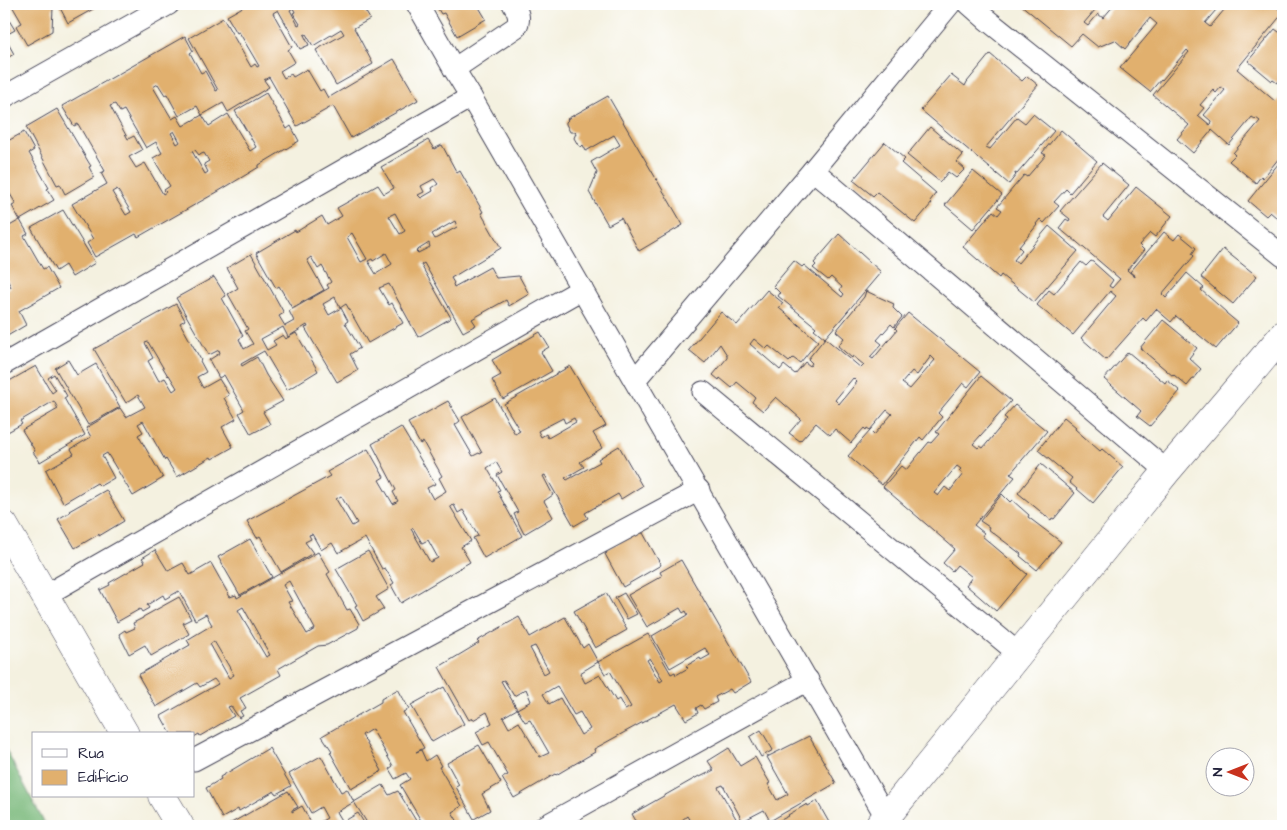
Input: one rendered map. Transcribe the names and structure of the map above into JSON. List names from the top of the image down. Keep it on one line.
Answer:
{"legend":["Rua","Edifício"],"north":"left"}
